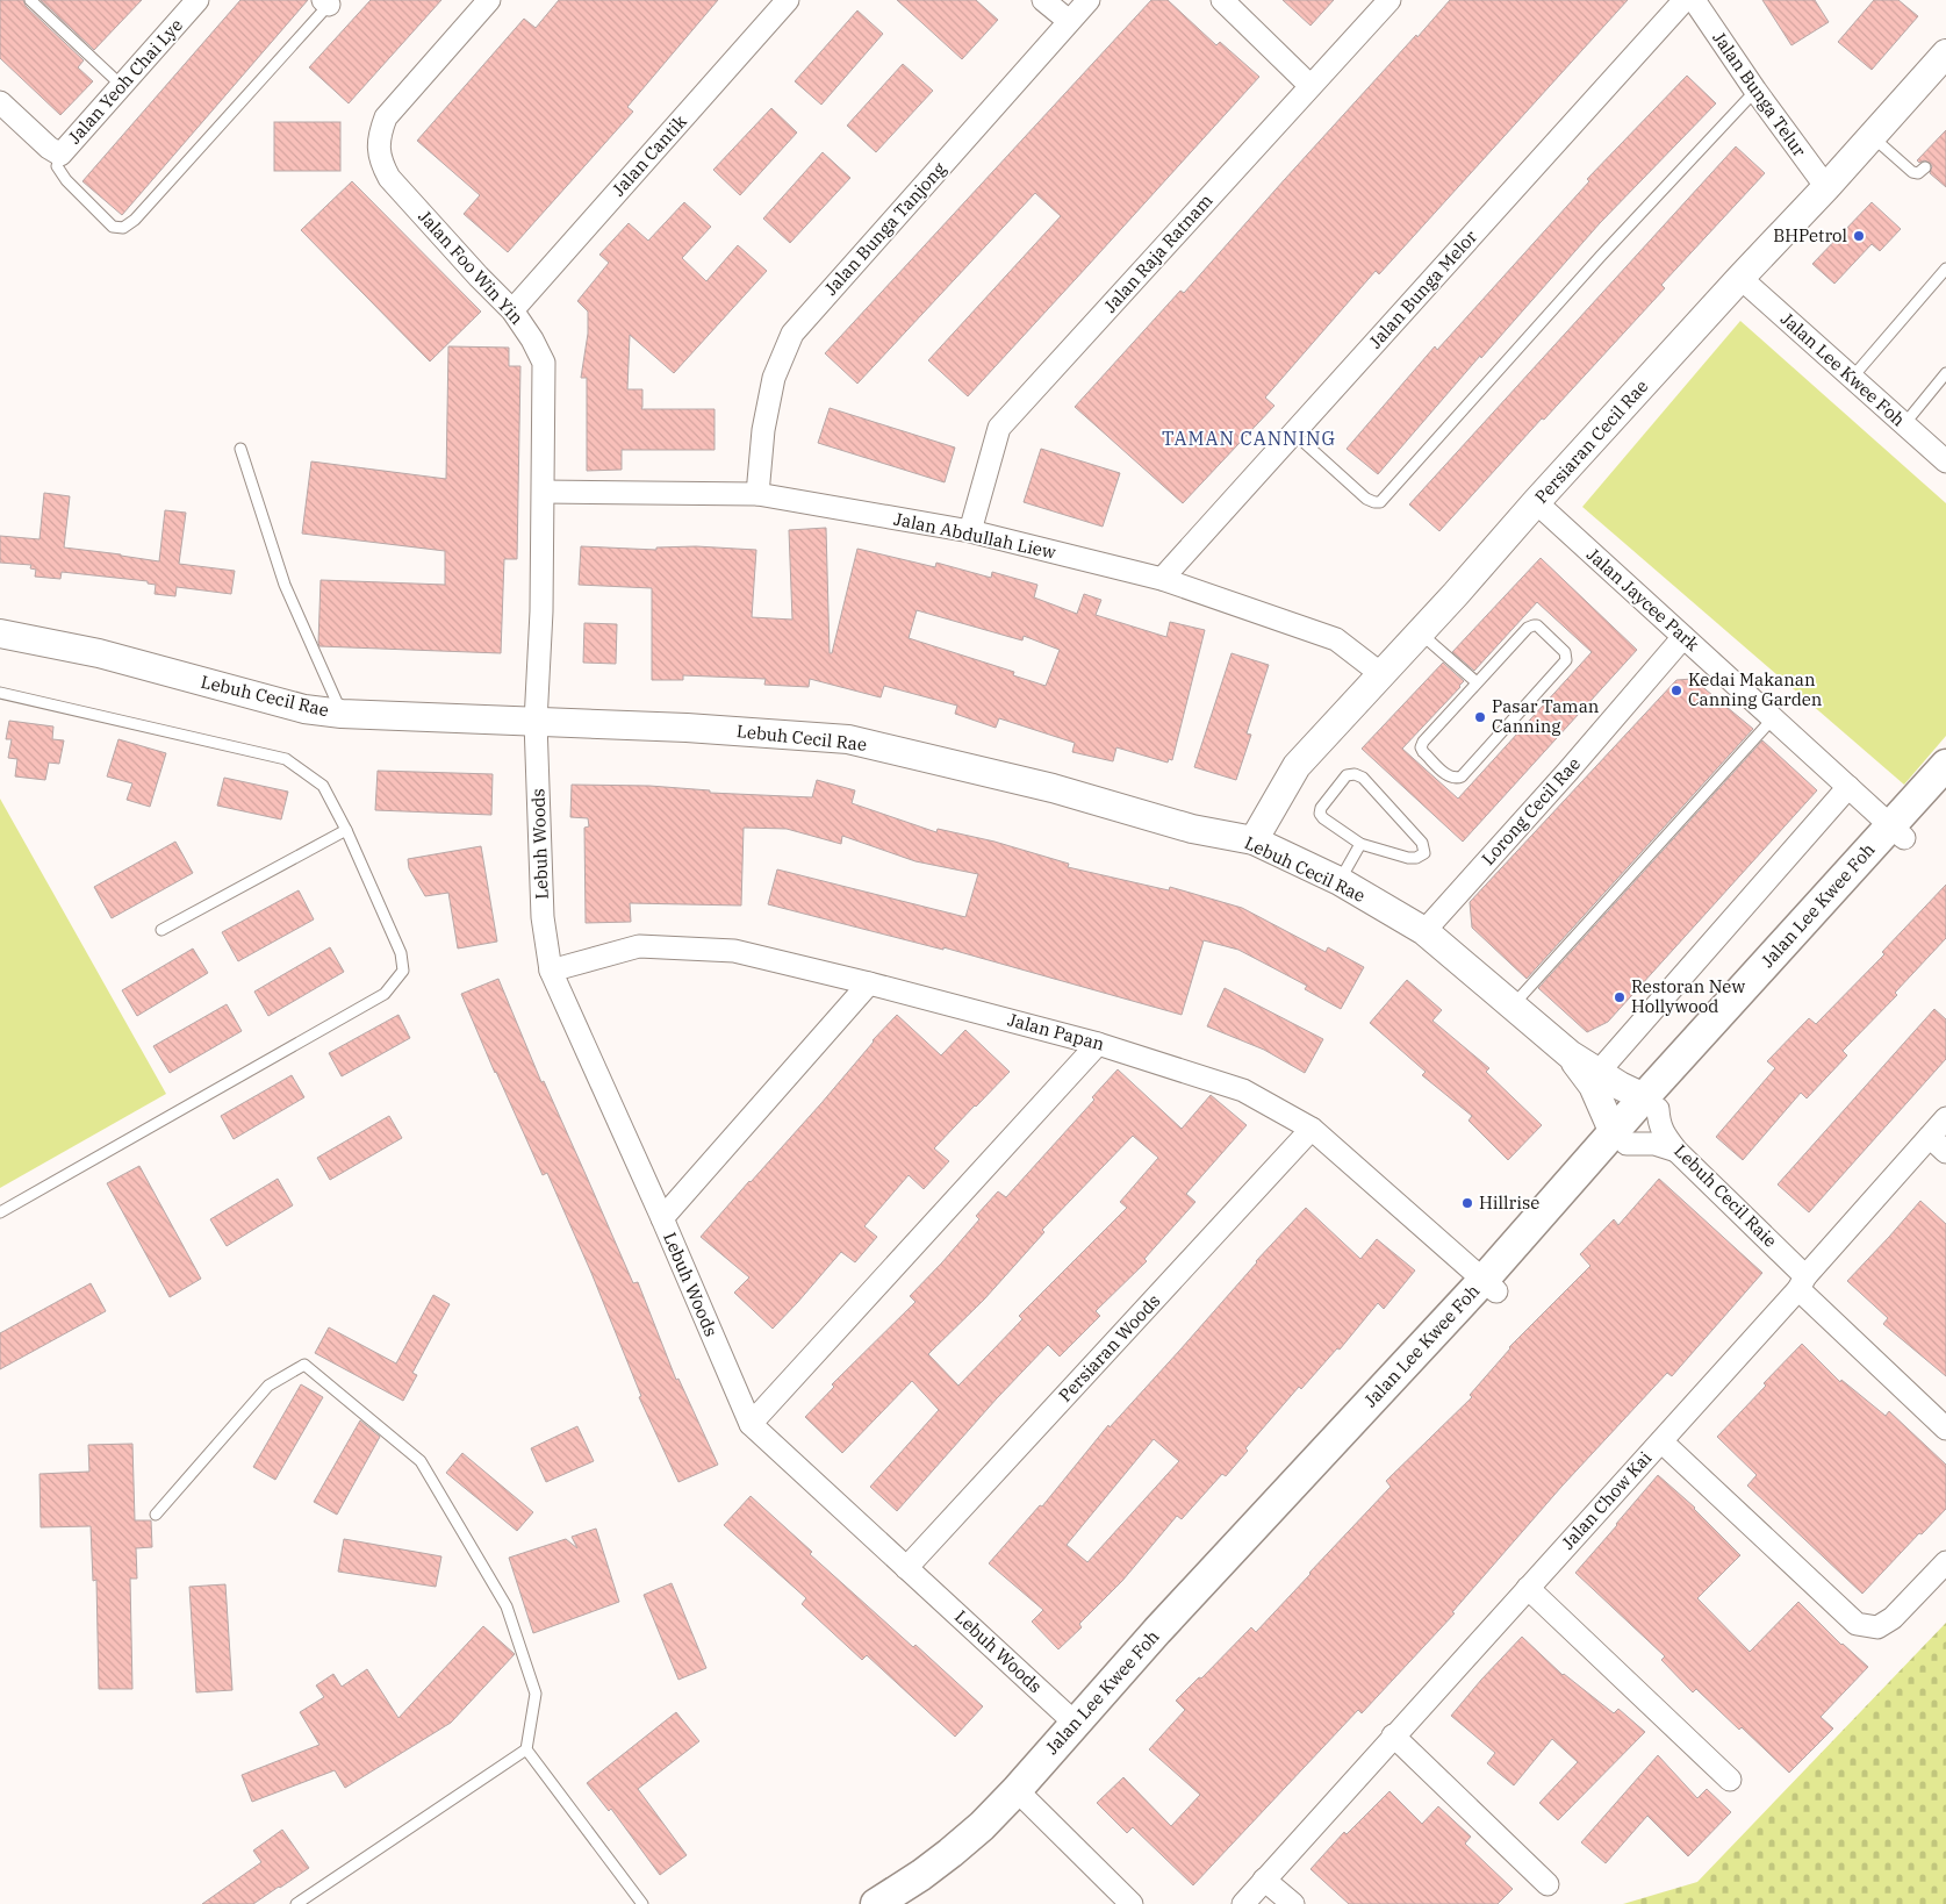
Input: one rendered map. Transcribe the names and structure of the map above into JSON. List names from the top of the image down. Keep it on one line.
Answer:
{"streets":{"main road":["Jalan Lee Kwee Foh"],"street":["Jalan Yeoh Chai Lye","Jalan Bunga Telur","Jalan Cantik","Jalan Bunga Tanjong","Jalan Raja Ratnam","Jalan Foo Win Yin","Jalan Bunga Melor","Persiaran Cecil Rae","Jalan Abdullah Liew","Jalan Jaycee Park","Lebuh Cecil Rae","Lorong Cecil Rae","Lebuh Woods","Jalan Papan","Lebuh Cecil Raie","Persiaran Woods","Jalan Chow Kai"]},"crossings":[["Jalan Bunga Telur","Persiaran Cecil Rae"],["Jalan Cantik","Jalan Foo Win Yin"],["Jalan Bunga Tanjong","Jalan Abdullah Liew"],["Jalan Raja Ratnam","Jalan Abdullah Liew"],["Jalan Foo Win Yin","Jalan Abdullah Liew"],["Jalan Foo Win Yin","Lebuh Cecil Rae"],["Jalan Foo Win Yin","Lebuh Woods"],["Jalan Bunga Melor","Jalan Abdullah Liew"],["Jalan Lee Kwee Foh","Persiaran Cecil Rae"],["Jalan Lee Kwee Foh","Jalan Jaycee Park"],["Jalan Lee Kwee Foh","Lebuh Cecil Rae"],["Jalan Lee Kwee Foh","Lebuh Woods"],["Jalan Lee Kwee Foh","Jalan Papan"],["Jalan Lee Kwee Foh","Lebuh Cecil Raie"],["Persiaran Cecil Rae","Jalan Abdullah Liew"],["Persiaran Cecil Rae","Jalan Jaycee Park"],["Persiaran Cecil Rae","Lebuh Cecil Rae"],["Jalan Jaycee Park","Lorong Cecil Rae"],["Lebuh Cecil Rae","Lorong Cecil Rae"],["Lebuh Cecil Rae","Lebuh Woods"],["Lebuh Cecil Rae","Lebuh Cecil Raie"],["Lebuh Woods","Jalan Papan"],["Lebuh Woods","Persiaran Woods"],["Jalan Papan","Persiaran Woods"],["Lebuh Cecil Raie","Jalan Chow Kai"]],"districts":["TAMAN CANNING"],"places":["BHPetrol","Kedai Makanan Canning Garden","Pasar Taman Canning","Restoran New Hollywood","Hillrise"]}
